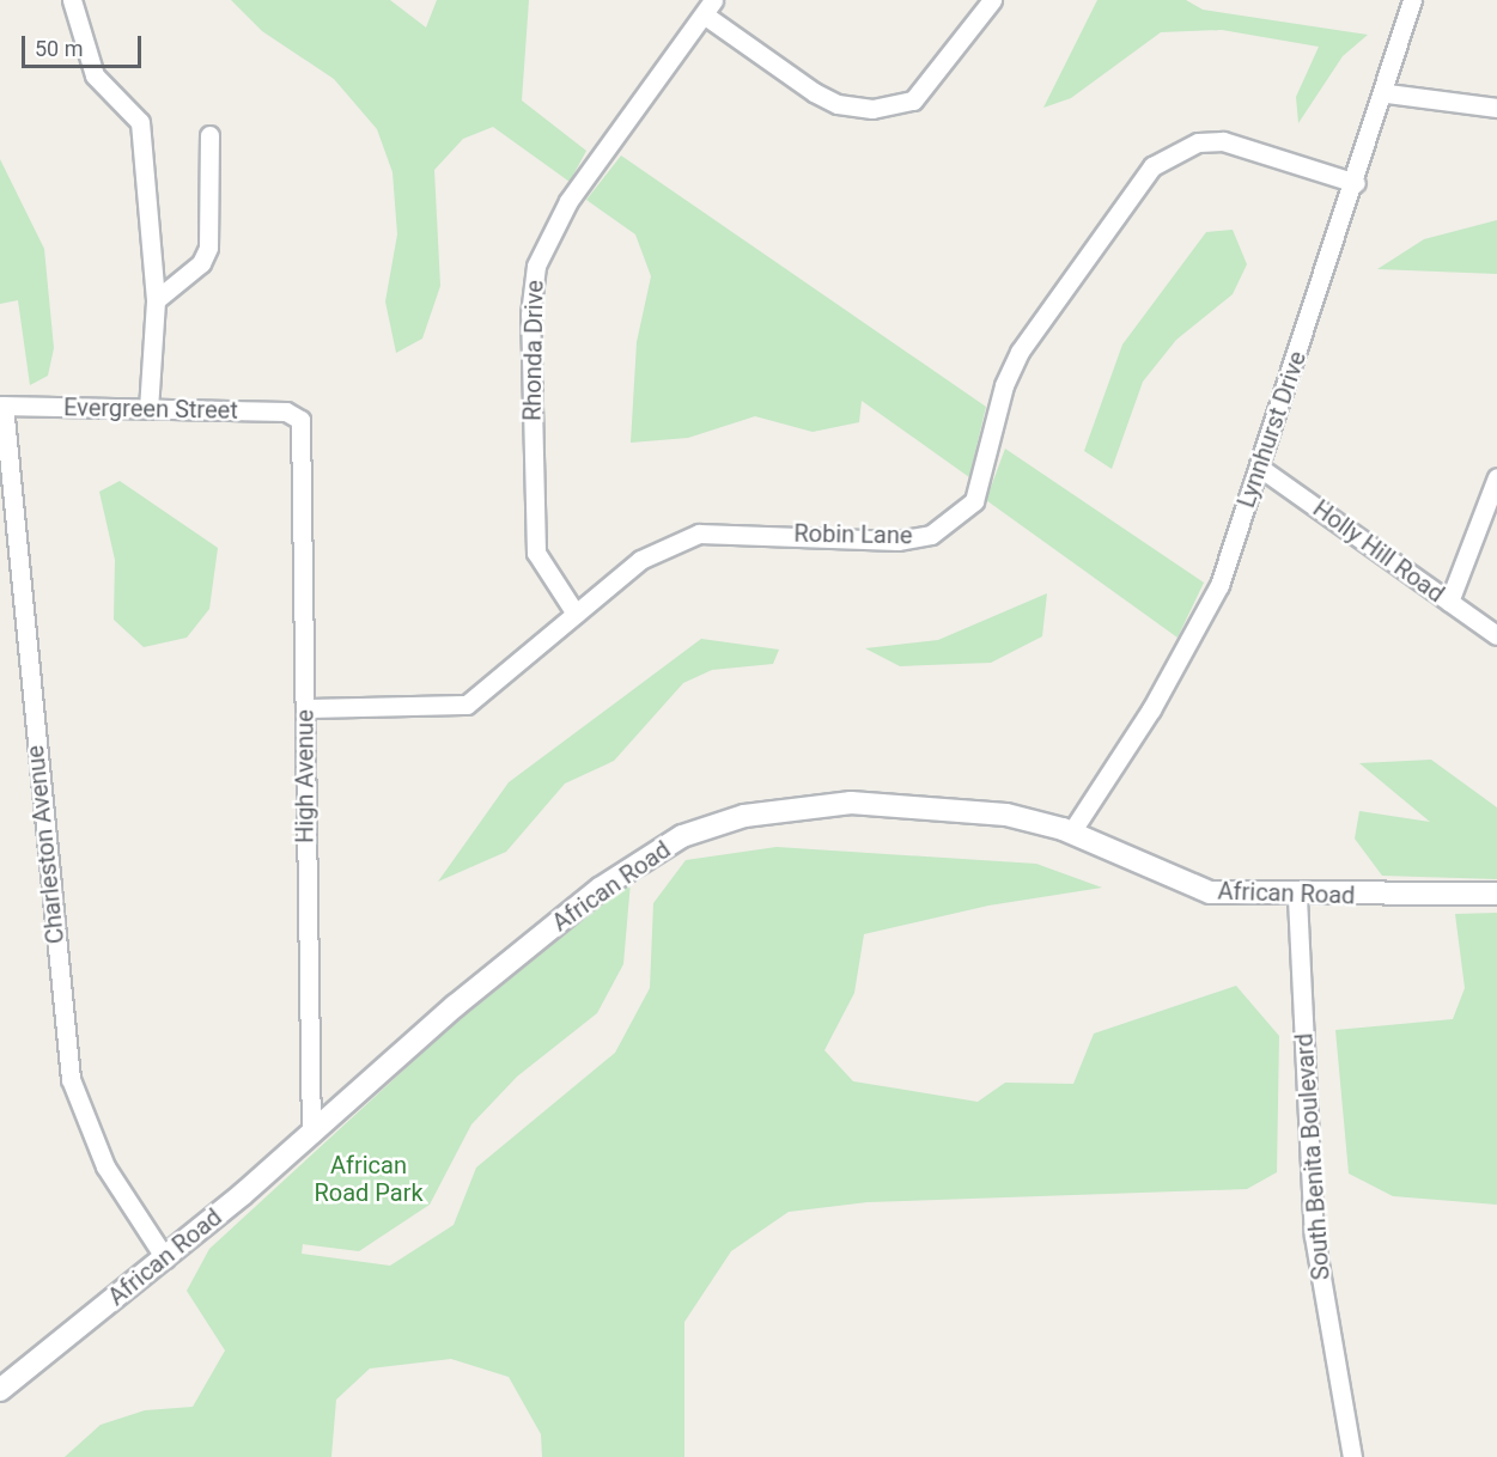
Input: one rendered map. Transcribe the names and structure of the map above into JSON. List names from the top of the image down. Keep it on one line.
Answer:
{"streets":{"street":["Rhonda Drive","Evergreen Street","Lynnhurst Drive","Robin Lane","Holly Hill Road","High Avenue","Charleston Avenue","African Road","South Benita Boulevard"]},"crossings":[["Rhonda Drive","Robin Lane"],["Evergreen Street","High Avenue"],["Evergreen Street","Charleston Avenue"],["Lynnhurst Drive","Robin Lane"],["Lynnhurst Drive","Holly Hill Road"],["Lynnhurst Drive","African Road"],["Robin Lane","High Avenue"],["High Avenue","African Road"],["Charleston Avenue","African Road"],["African Road","South Benita Boulevard"]],"parks":["African Road Park"],"scale_bar":"50 m"}
